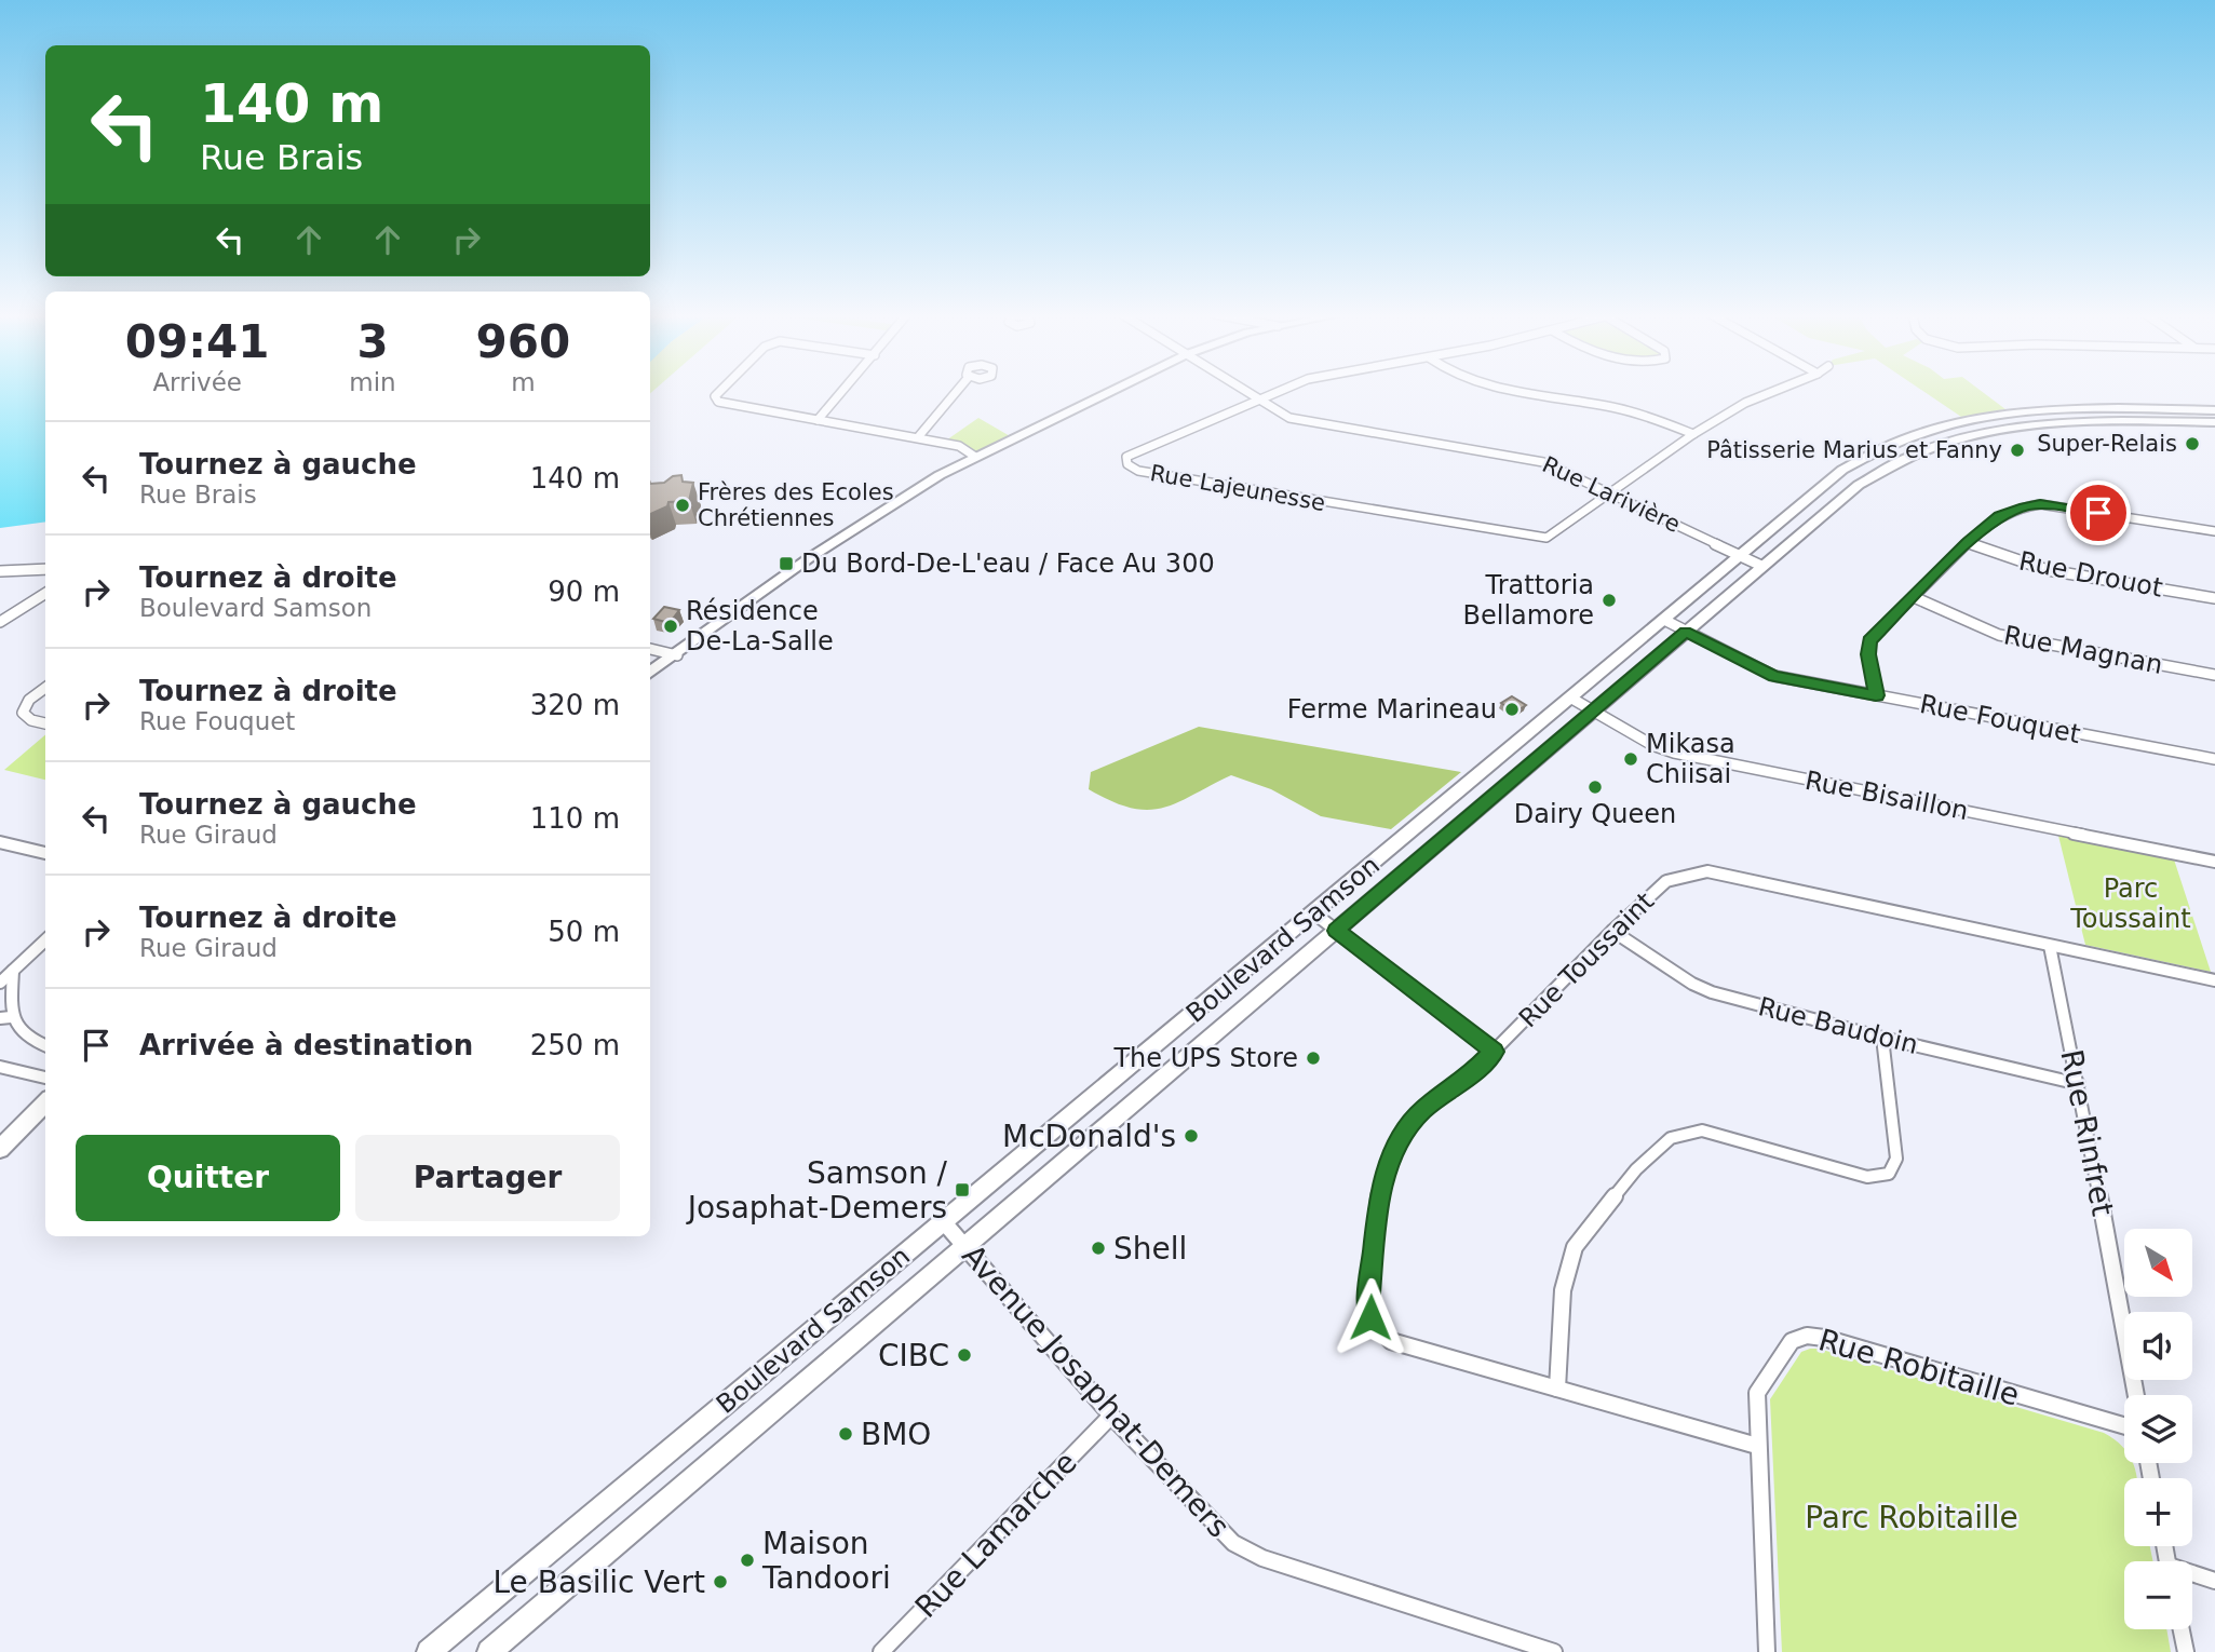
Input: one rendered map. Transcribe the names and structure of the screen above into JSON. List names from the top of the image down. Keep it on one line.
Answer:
{"streets":{"street":["Rue Lajeunesse","Rue Larivière","Rue Drouot","Rue Magnan","Rue Fouquet","Rue Bisaillon","Boulevard Samson","Rue Toussaint","Rue Baudoin","Rue Rinfret","Rue Robitaille","Avenue Josaphat-Demers","Rue Lamarche"]},"crossings":[["Rue Lajeunesse","Rue Larivière"],["Rue Larivière","Boulevard Samson"],["Rue Fouquet","Boulevard Samson"],["Rue Bisaillon","Boulevard Samson"],["Boulevard Samson","Avenue Josaphat-Demers"],["Rue Toussaint","Rue Baudoin"],["Rue Toussaint","Rue Rinfret"],["Rue Toussaint","Rue Robitaille"],["Rue Baudoin","Rue Rinfret"],["Avenue Josaphat-Demers","Rue Lamarche"]],"parks":["Parc Toussaint","Parc Robitaille"],"places":{"other":["Super-Relais","Pâtisserie Marius et Fanny","Frères des Ecoles Chrétiennes","Trattoria Bellamore","Résidence De-La-Salle","Ferme Marineau","Mikasa Chiisai","Dairy Queen","The UPS Store","McDonald's","Shell","CIBC","BMO","Maison Tandoori","Le Basilic Vert"],"transit":["Du Bord-De-L'eau / Face Au 300","Samson / Josaphat-Demers"]},"north":"bottom right","page":{"turn":["140 m","Rue Brais"],"eta":["09:41","Arrivée","3","min","960","m"],"list":[{"name":"Tournez à gauche","note":"Rue Brais","value":"140 m"},{"name":"Tournez à droite","note":"Boulevard Samson","value":"90 m"},{"name":"Tournez à droite","note":"Rue Fouquet","value":"320 m"},{"name":"Tournez à gauche","note":"Rue Giraud","value":"110 m"},{"name":"Tournez à droite","note":"Rue Giraud","value":"50 m"},{"name":"Arrivée à destination","value":"250 m"}],"buttons":["Quitter","Partager"],"map_buttons":["+","−"]}}
